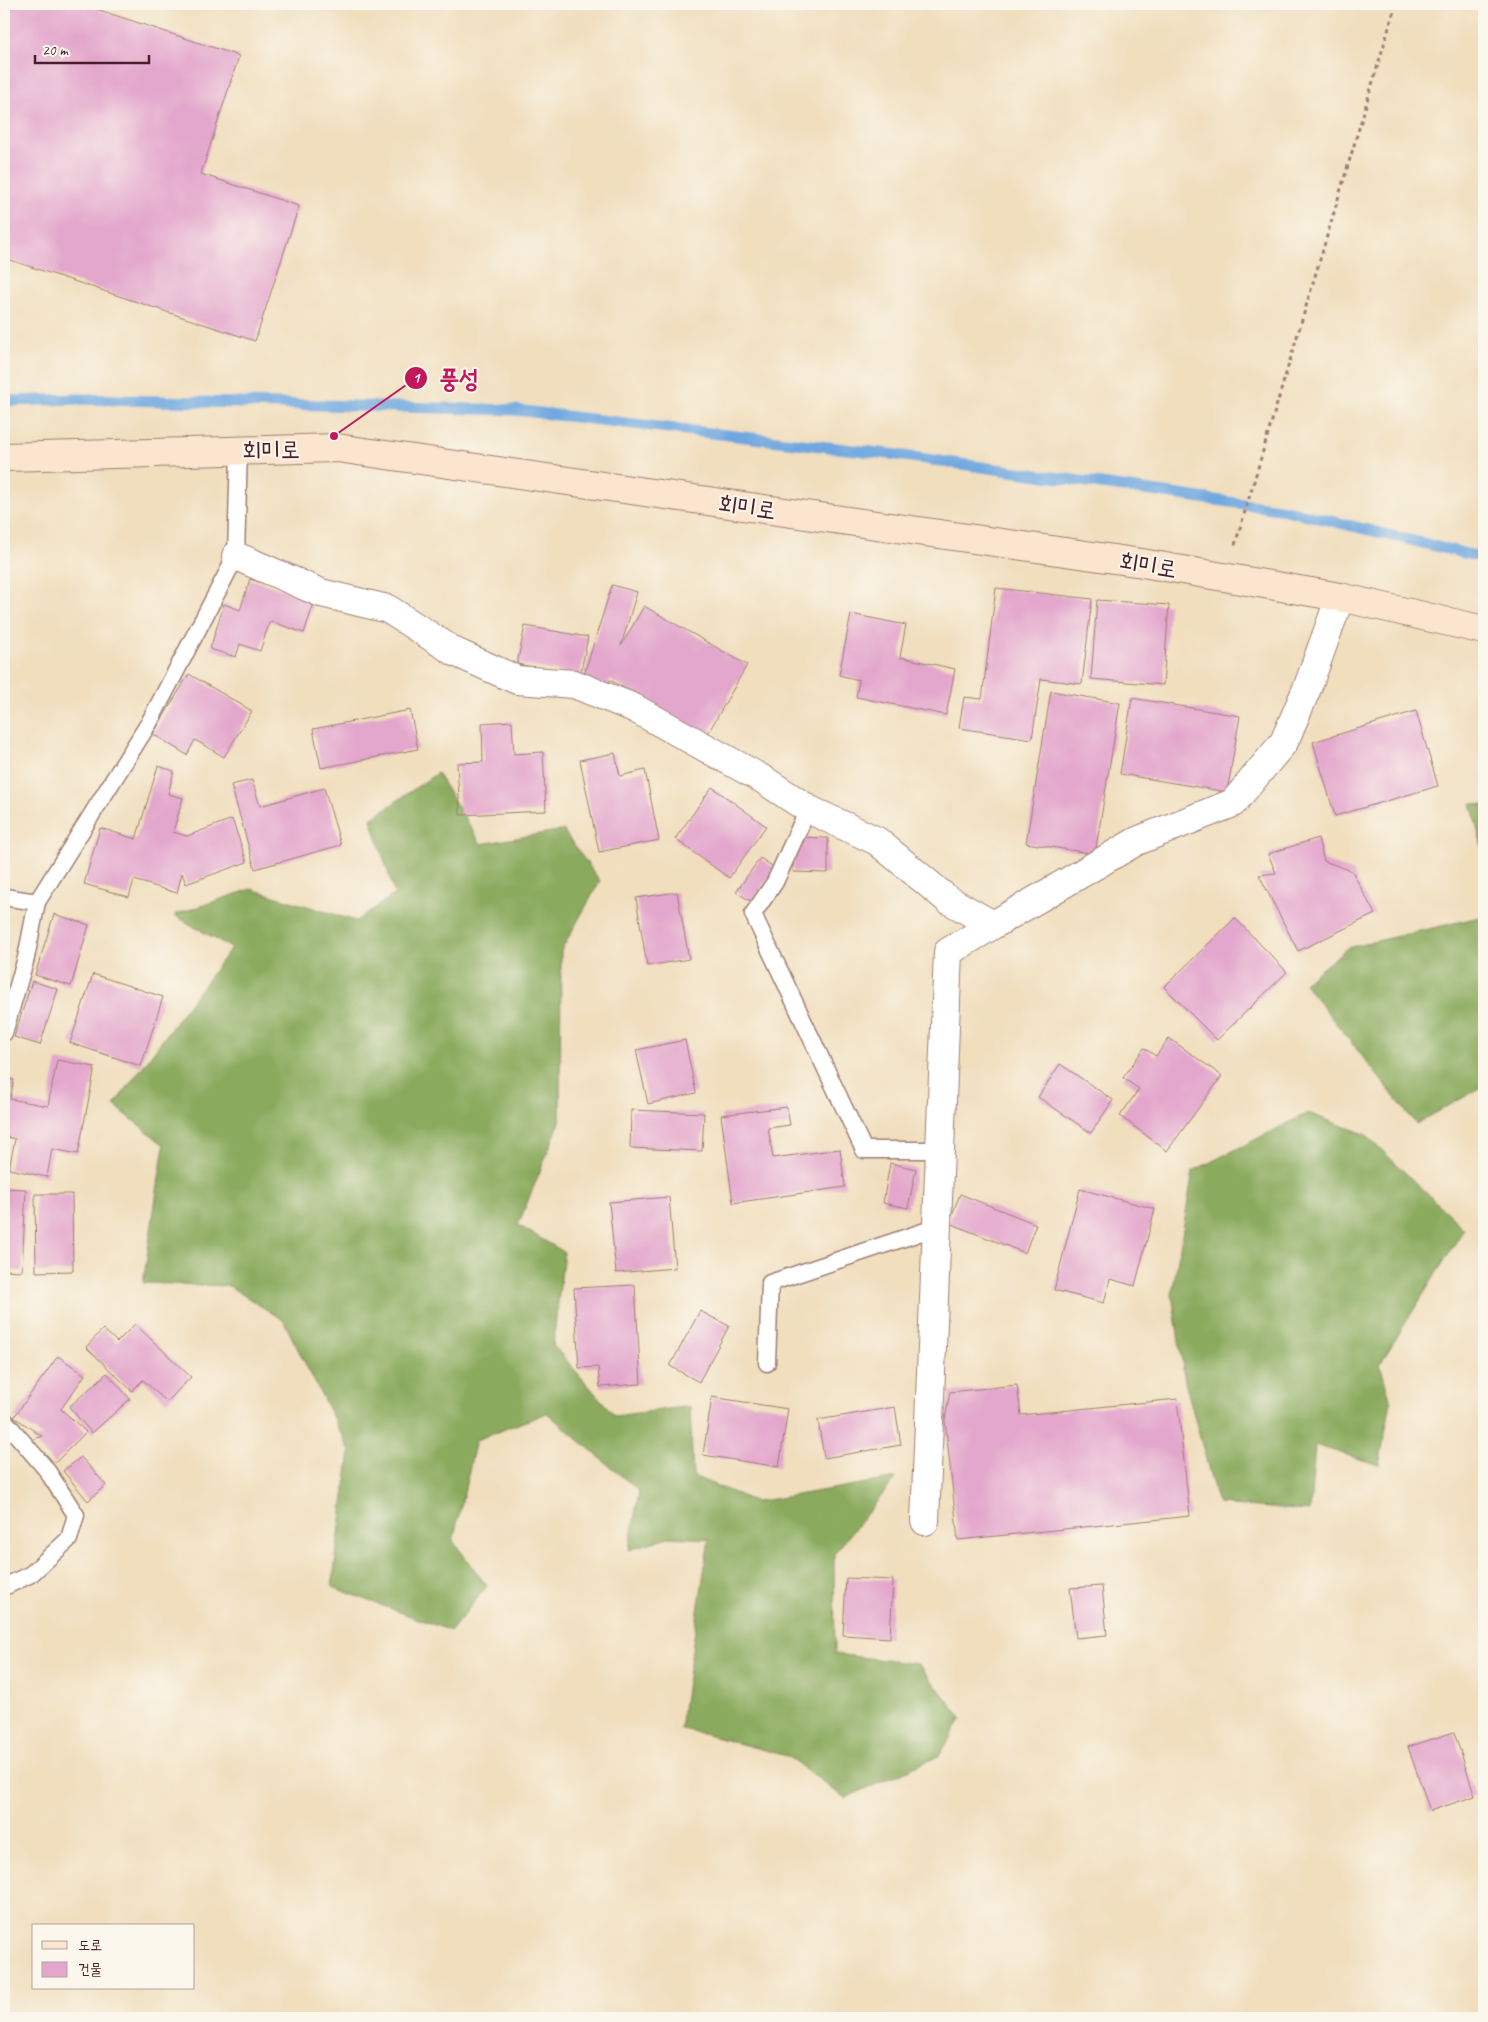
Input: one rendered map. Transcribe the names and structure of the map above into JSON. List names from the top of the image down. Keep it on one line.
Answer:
{"streets":{"street":["회미로"]},"places":["풍성"],"legend":["도로","건물"],"scale_bar":"20 m"}
